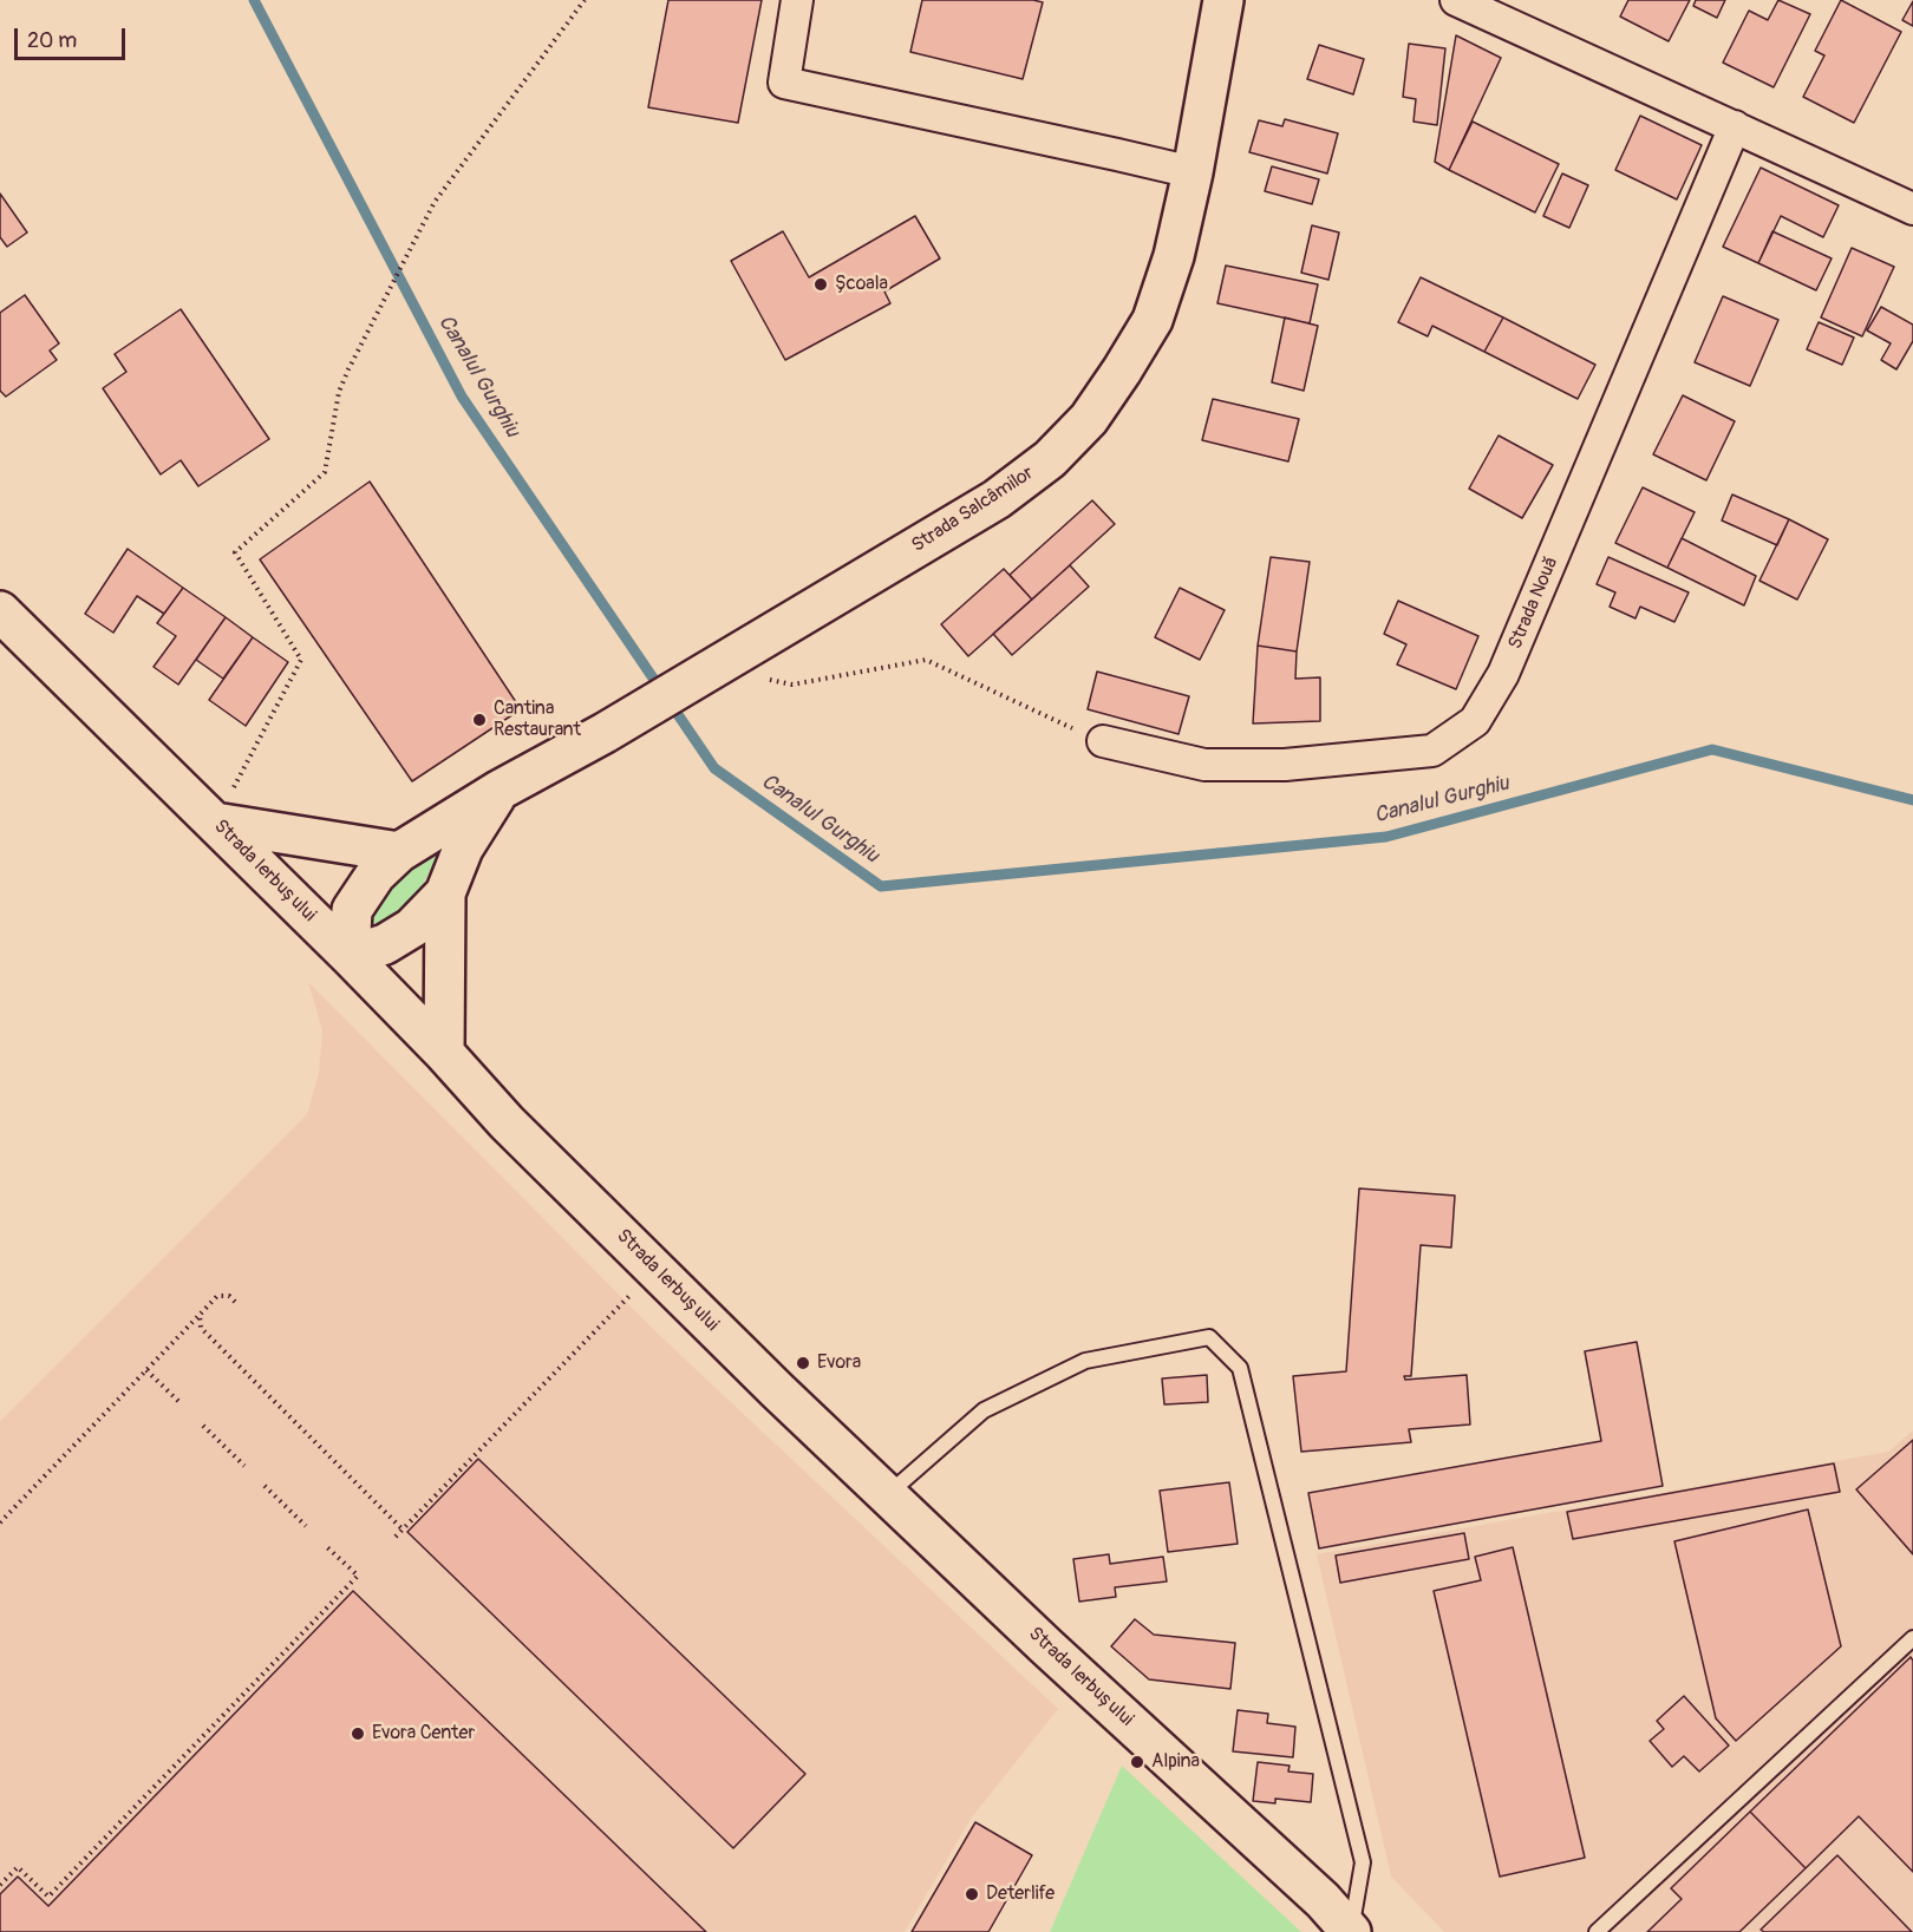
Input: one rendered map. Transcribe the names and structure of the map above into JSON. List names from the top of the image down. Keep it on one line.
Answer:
{"streets":{"main road":["Strada Salcâmilor","Strada Ierbușului"],"street":["Strada Nouă"]},"crossings":[["Strada Salcâmilor","Strada Ierbușului"]],"water":["Canalul Gurghiu"],"places":["Școala","Cantina Restaurant","Evora","Evora Center","Alpina","Deterlife"],"scale_bar":"20 m"}
